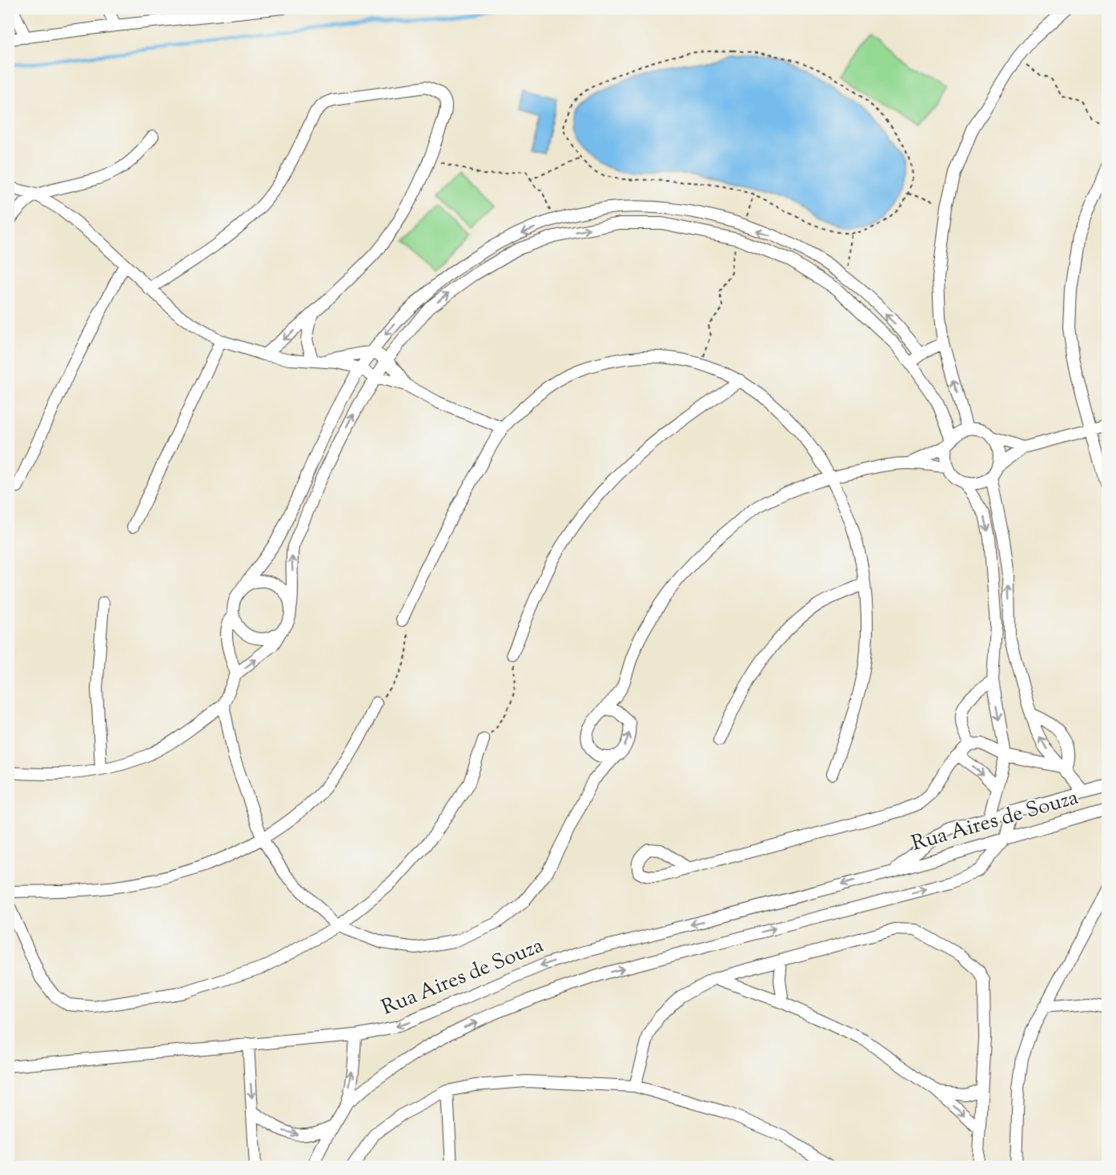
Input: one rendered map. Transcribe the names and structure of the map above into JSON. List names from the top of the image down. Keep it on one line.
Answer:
{"streets":{"street":["Rua Aires de Souza"]}}
